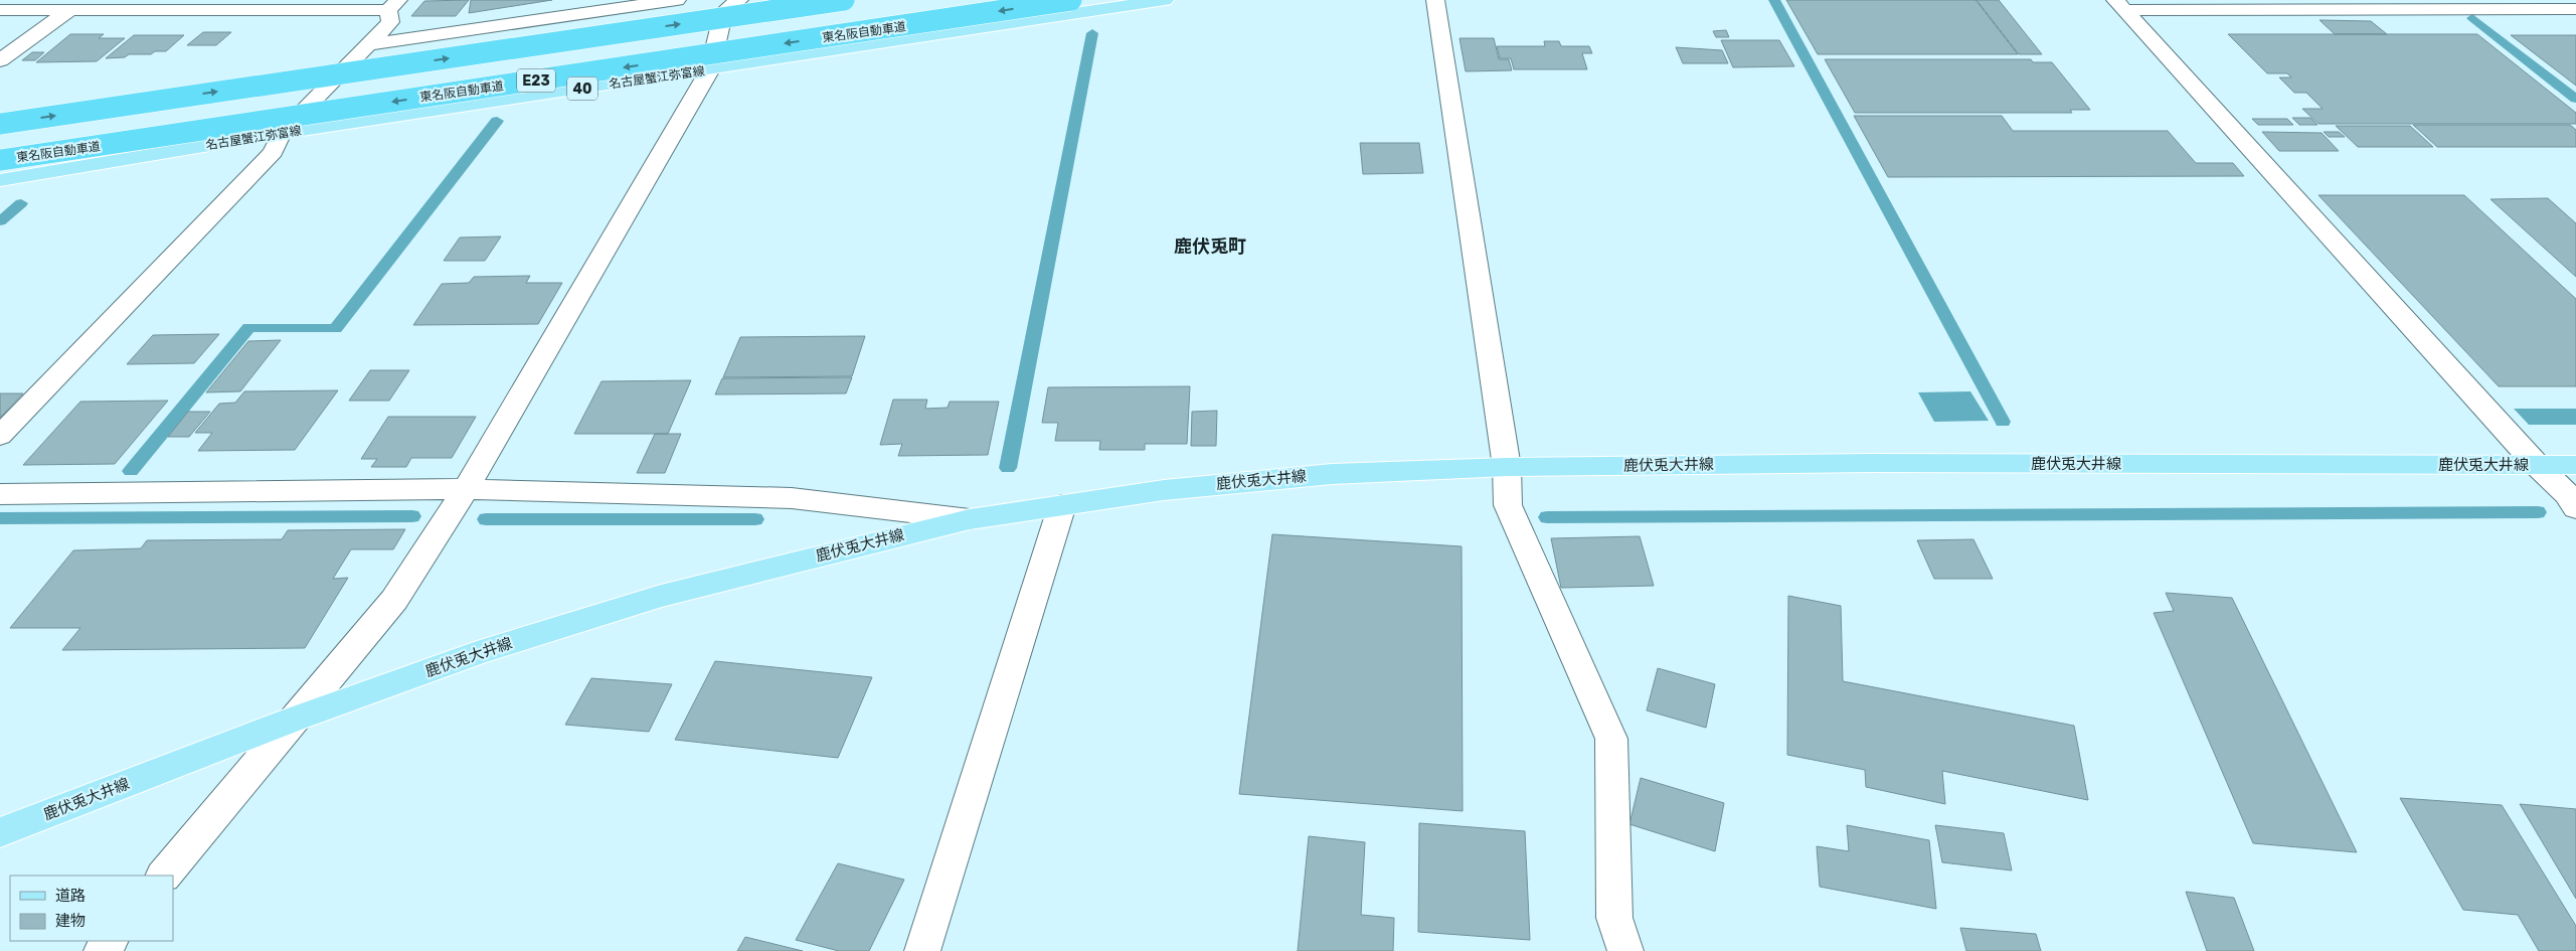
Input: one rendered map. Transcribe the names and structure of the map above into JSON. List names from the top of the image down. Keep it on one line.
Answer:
{"streets":{"highway":["東名阪自動車道","E23"],"main road":["名古屋蟹江弥富線","40","鹿伏兎大井線"]},"districts":["鹿伏兎町"],"legend":["道路","建物"]}
